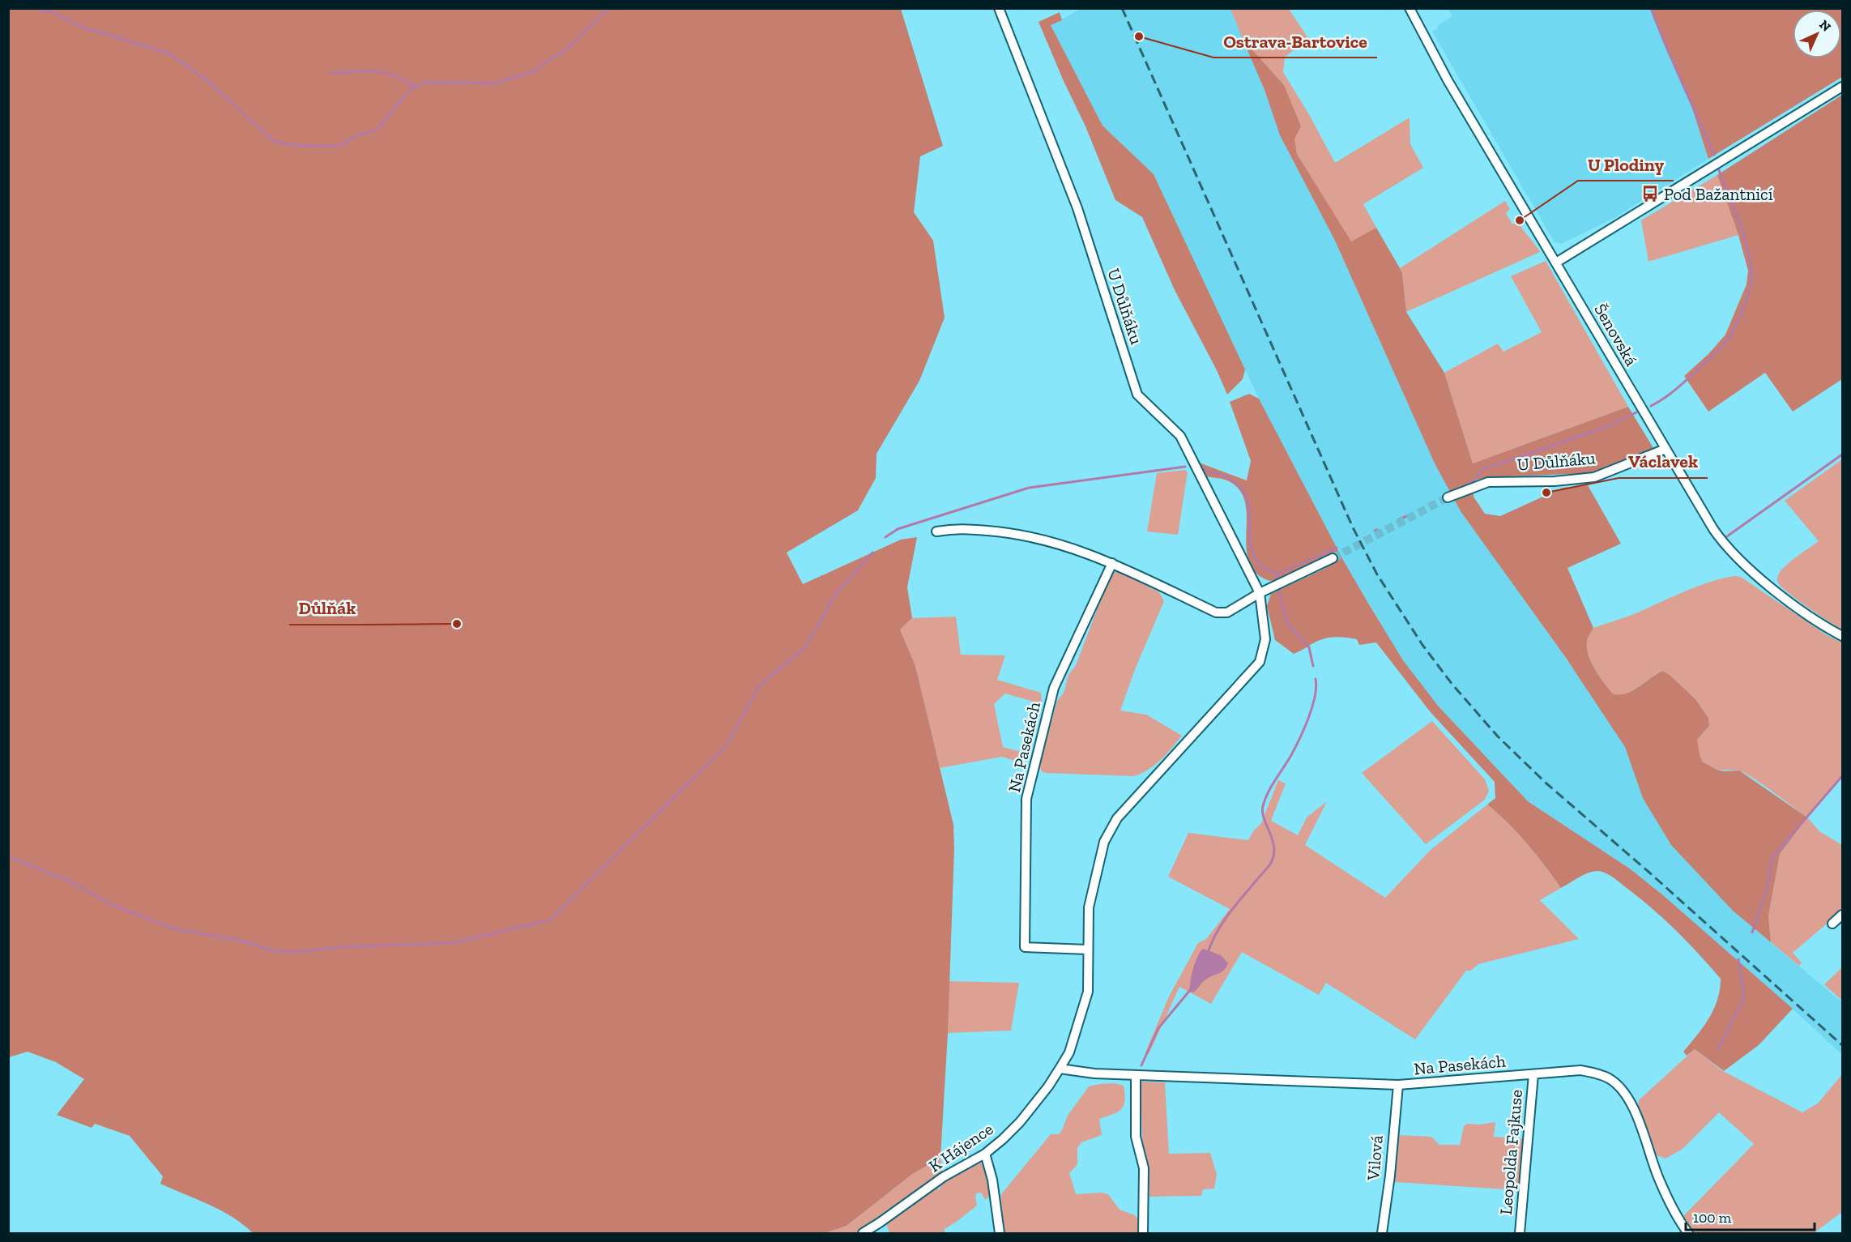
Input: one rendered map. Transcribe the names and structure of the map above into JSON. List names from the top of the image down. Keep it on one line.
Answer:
{"streets":{"street":["U Důlňáku","Šenovská","Na Pasekách","K Hájence","Leopolda Fajkuse","Vilová"]},"crossings":[["U Důlňáku","Šenovská"],["Na Pasekách","K Hájence"],["Na Pasekách","Leopolda Fajkuse"],["Na Pasekách","Vilová"]],"places":{"other":["Ostrava-Bartovice","U Plodiny","Václavek","Důlňák"],"bus stop":["Pod Bažantnicí"]},"scale_bar":"100 m","north":"top right"}
